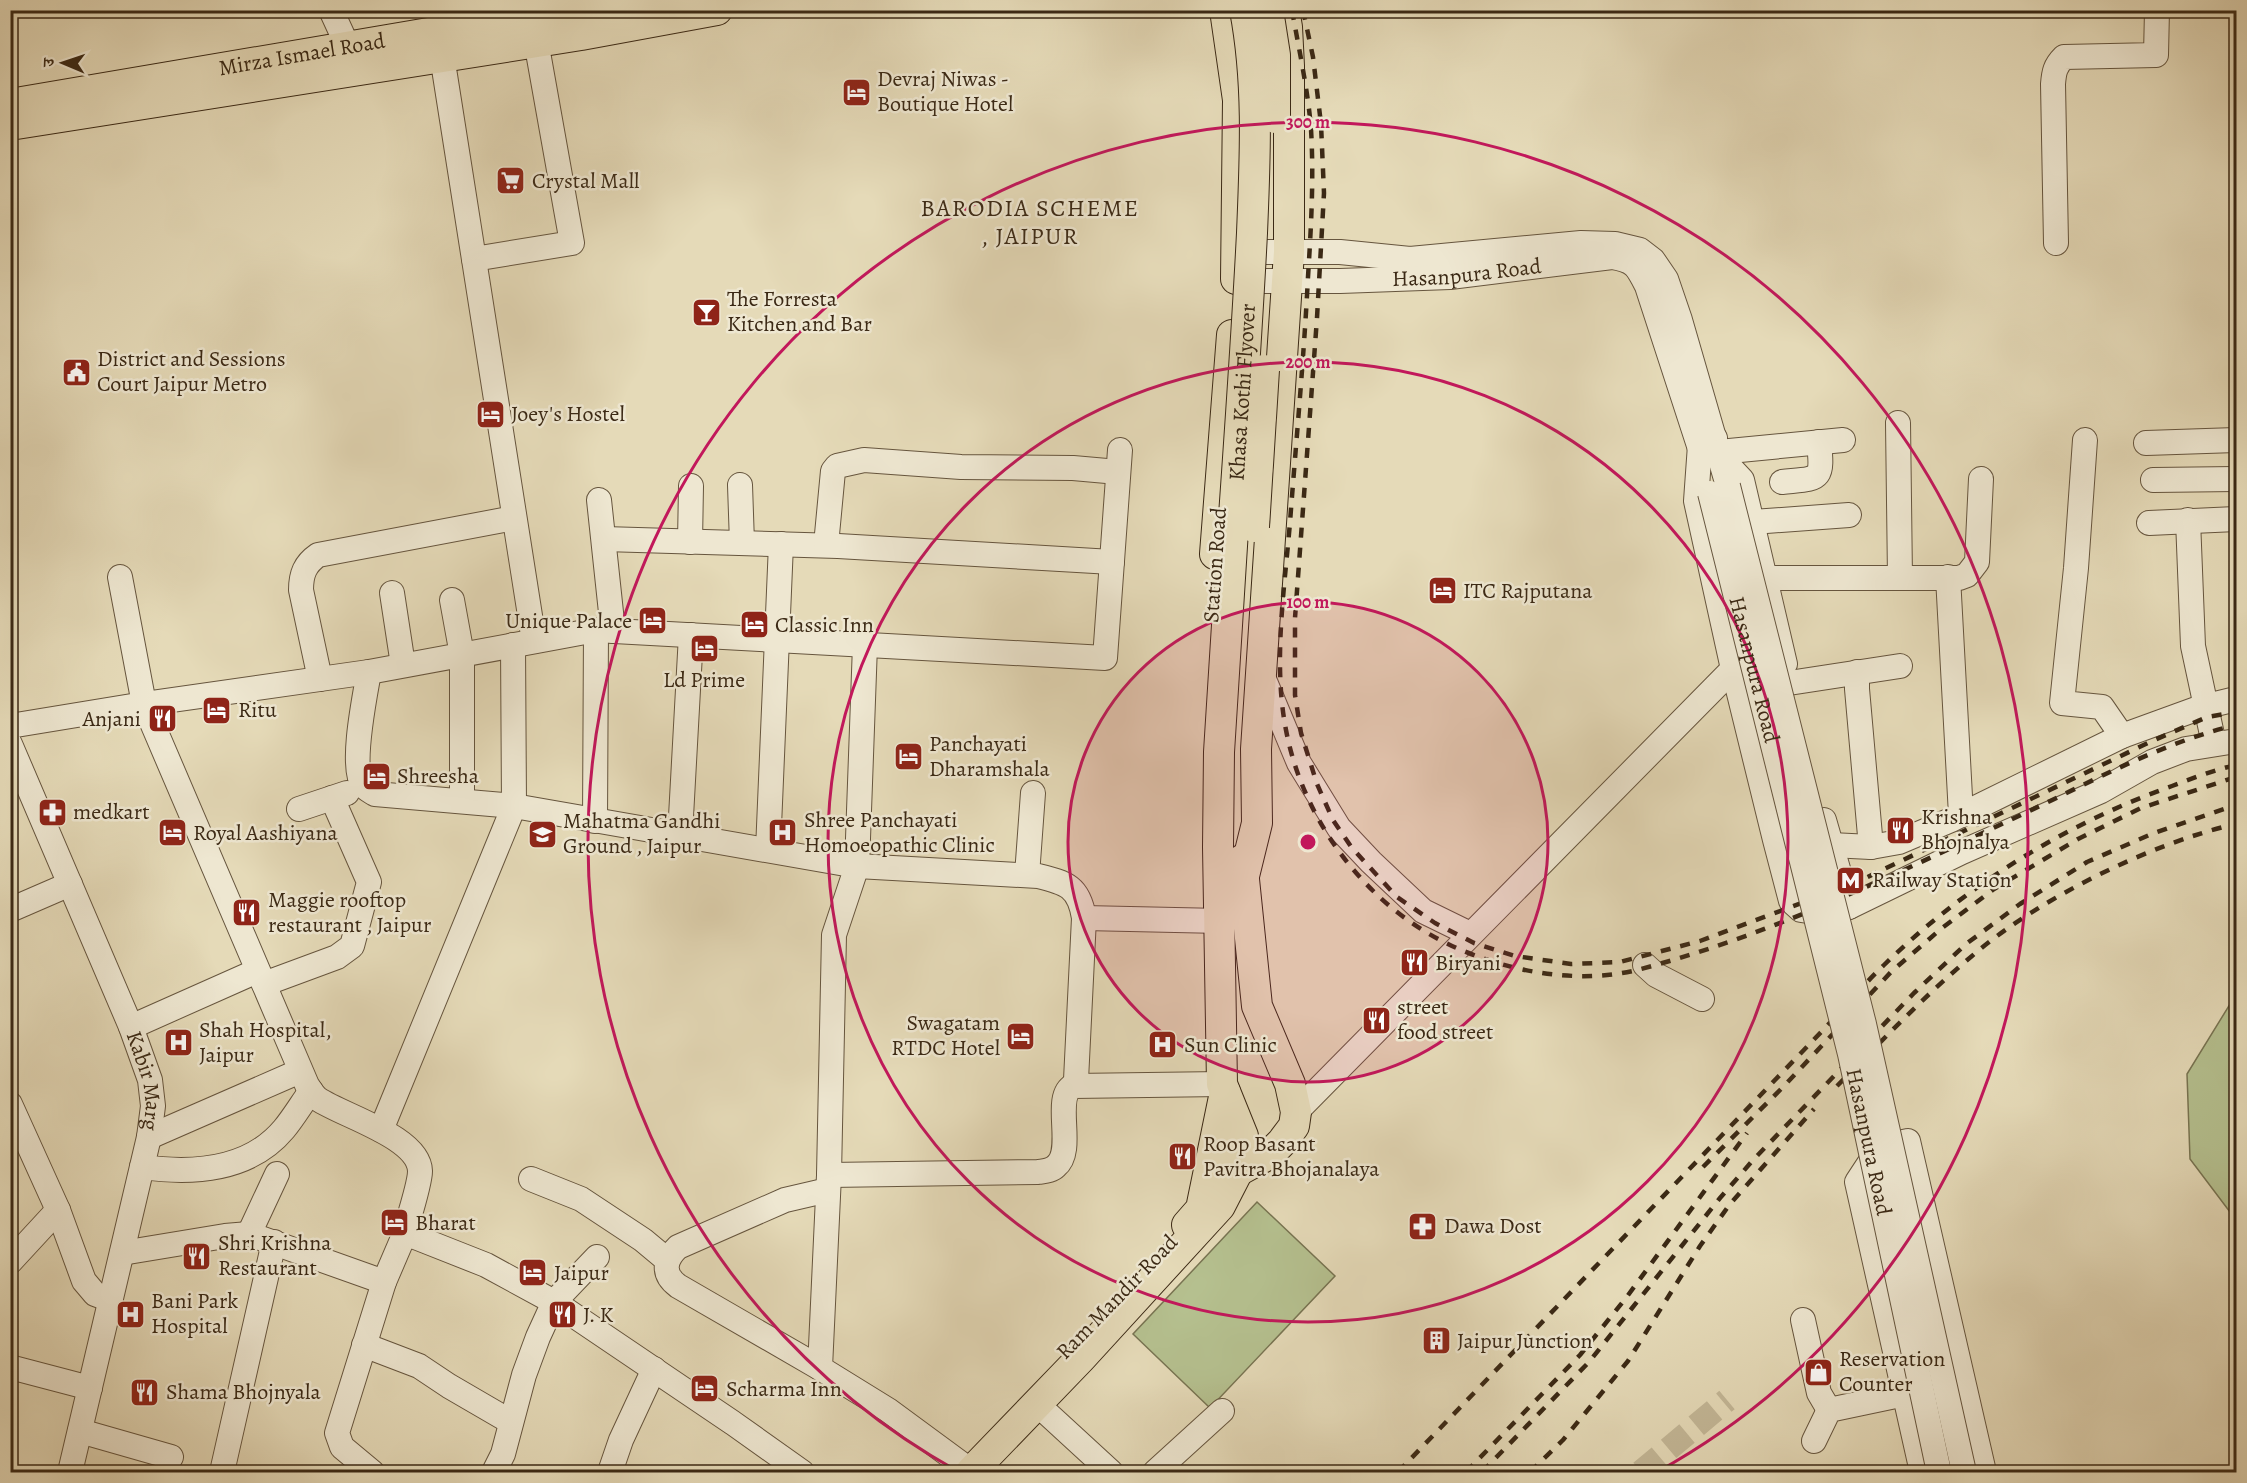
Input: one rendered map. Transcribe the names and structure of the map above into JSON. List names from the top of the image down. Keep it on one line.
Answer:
{"streets":{"main road":["Mirza Ismael Road","Khasa Kothi Flyover","Station Road","Ram Mandir Road"],"street":["Hasanpura Road","Kabir Marg"]},"crossings":[["Hasanpura Road","Station Road"],["Khasa Kothi Flyover","Station Road"],["Station Road","Ram Mandir Road"]],"districts":["BARODIA SCHEME , JAIPUR"],"places":{"hotel":["Devraj Niwas - Boutique Hotel","Joey's Hostel","ITC Rajputana","Unique Palace","Classic Inn","Ld Prime","Ritu","Panchayati Dharamshala","Shreesha","Royal Aashiyana","Swagatam RTDC Hotel","Bharat","Jaipur","Scharma Inn"],"supermarket":["Crystal Mall"],"bar":["The Forresta Kitchen and Bar"],"public building":["District and Sessions Court Jaipur Metro"],"restaurant":["Anjani","Krishna Bhojnalya","Maggie rooftop restaurant , Jaipur","Biryani","street food street","Roop Basant Pavitra Bhojanalaya","Shri Krishna Restaurant","J. K","Shama Bhojnyala"],"pharmacy":["medkart","Dawa Dost"],"hospital":["Shree Panchayati Homoeopathic Clinic","Shah Hospital, Jaipur","Sun Clinic","Bani Park Hospital"],"school or university":["Mahatma Gandhi Ground , Jaipur"],"metro station":["Railway Station"],"building":["Jaipur Junction"],"shop":["Reservation Counter"]},"north":"left","rings":["300 m","200 m","100 m"]}
